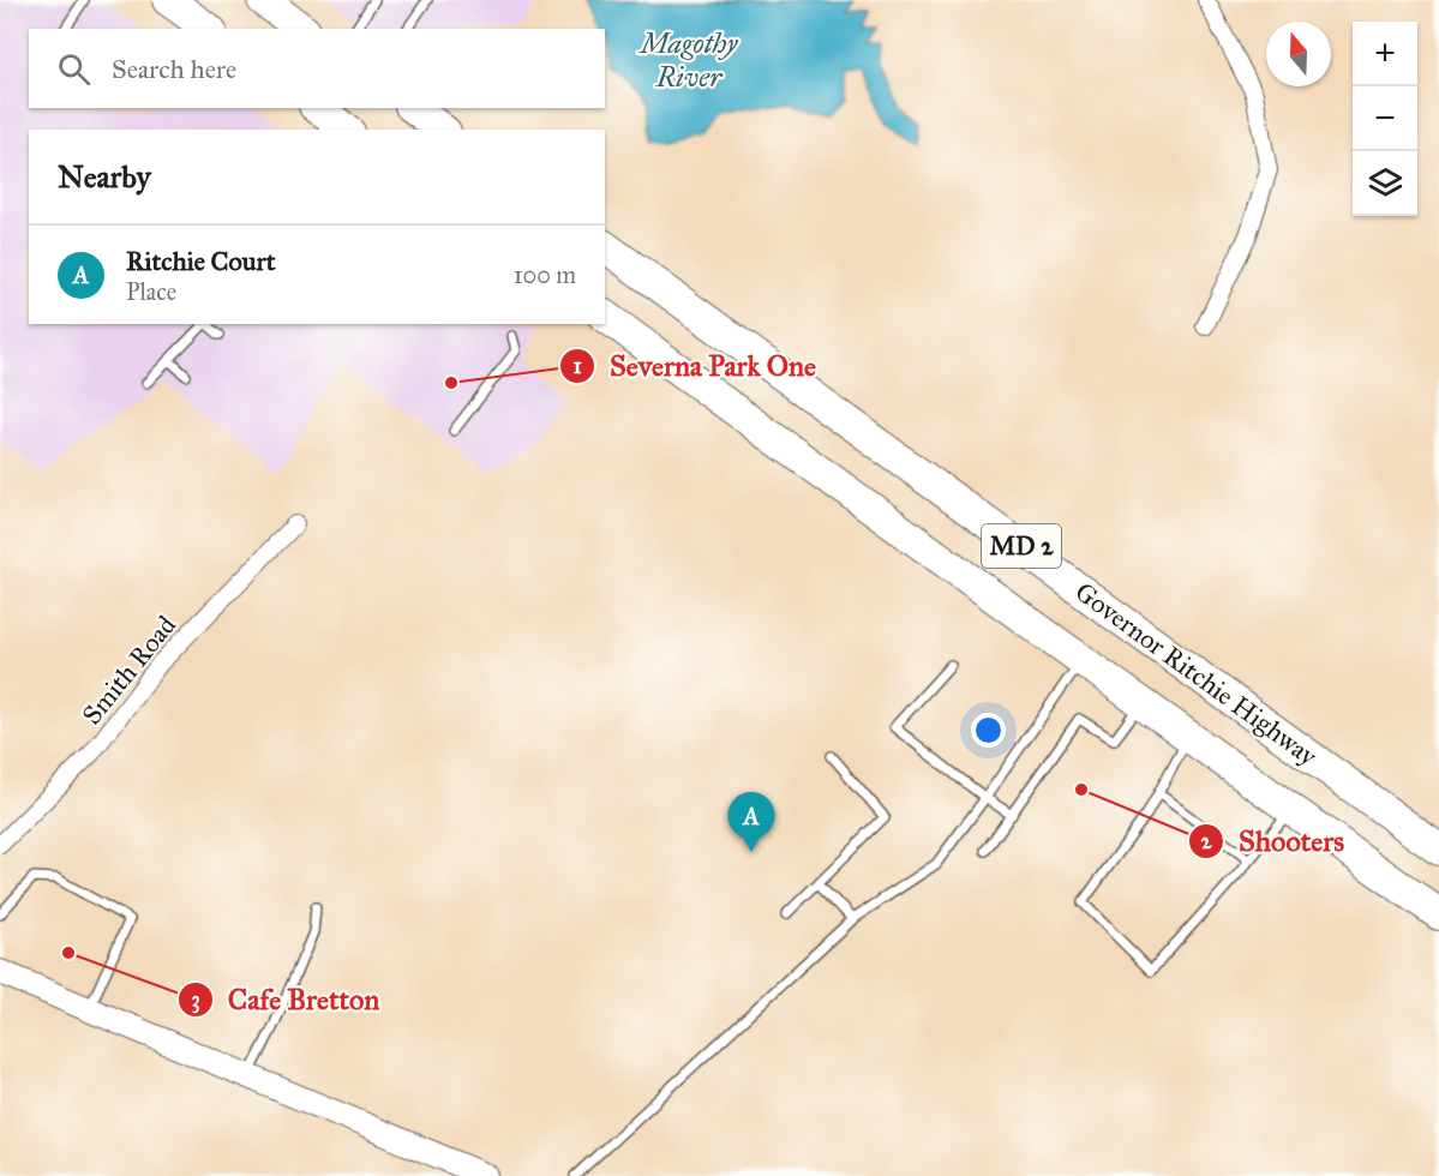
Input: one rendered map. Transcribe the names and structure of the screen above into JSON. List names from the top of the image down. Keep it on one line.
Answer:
{"streets":{"highway":["MD 2","Governor Ritchie Highway"],"street":["Smith Road"]},"water":["Magothy River"],"places":["Severna Park One","Shooters","Cafe Bretton"],"north":"top","page":{"map_buttons":["+","−"],"search":"Search here","heading":"Nearby","list":[{"mark":"A","name":"Ritchie Court","note":"Place","value":"100 m"}],"pins":"A"}}
